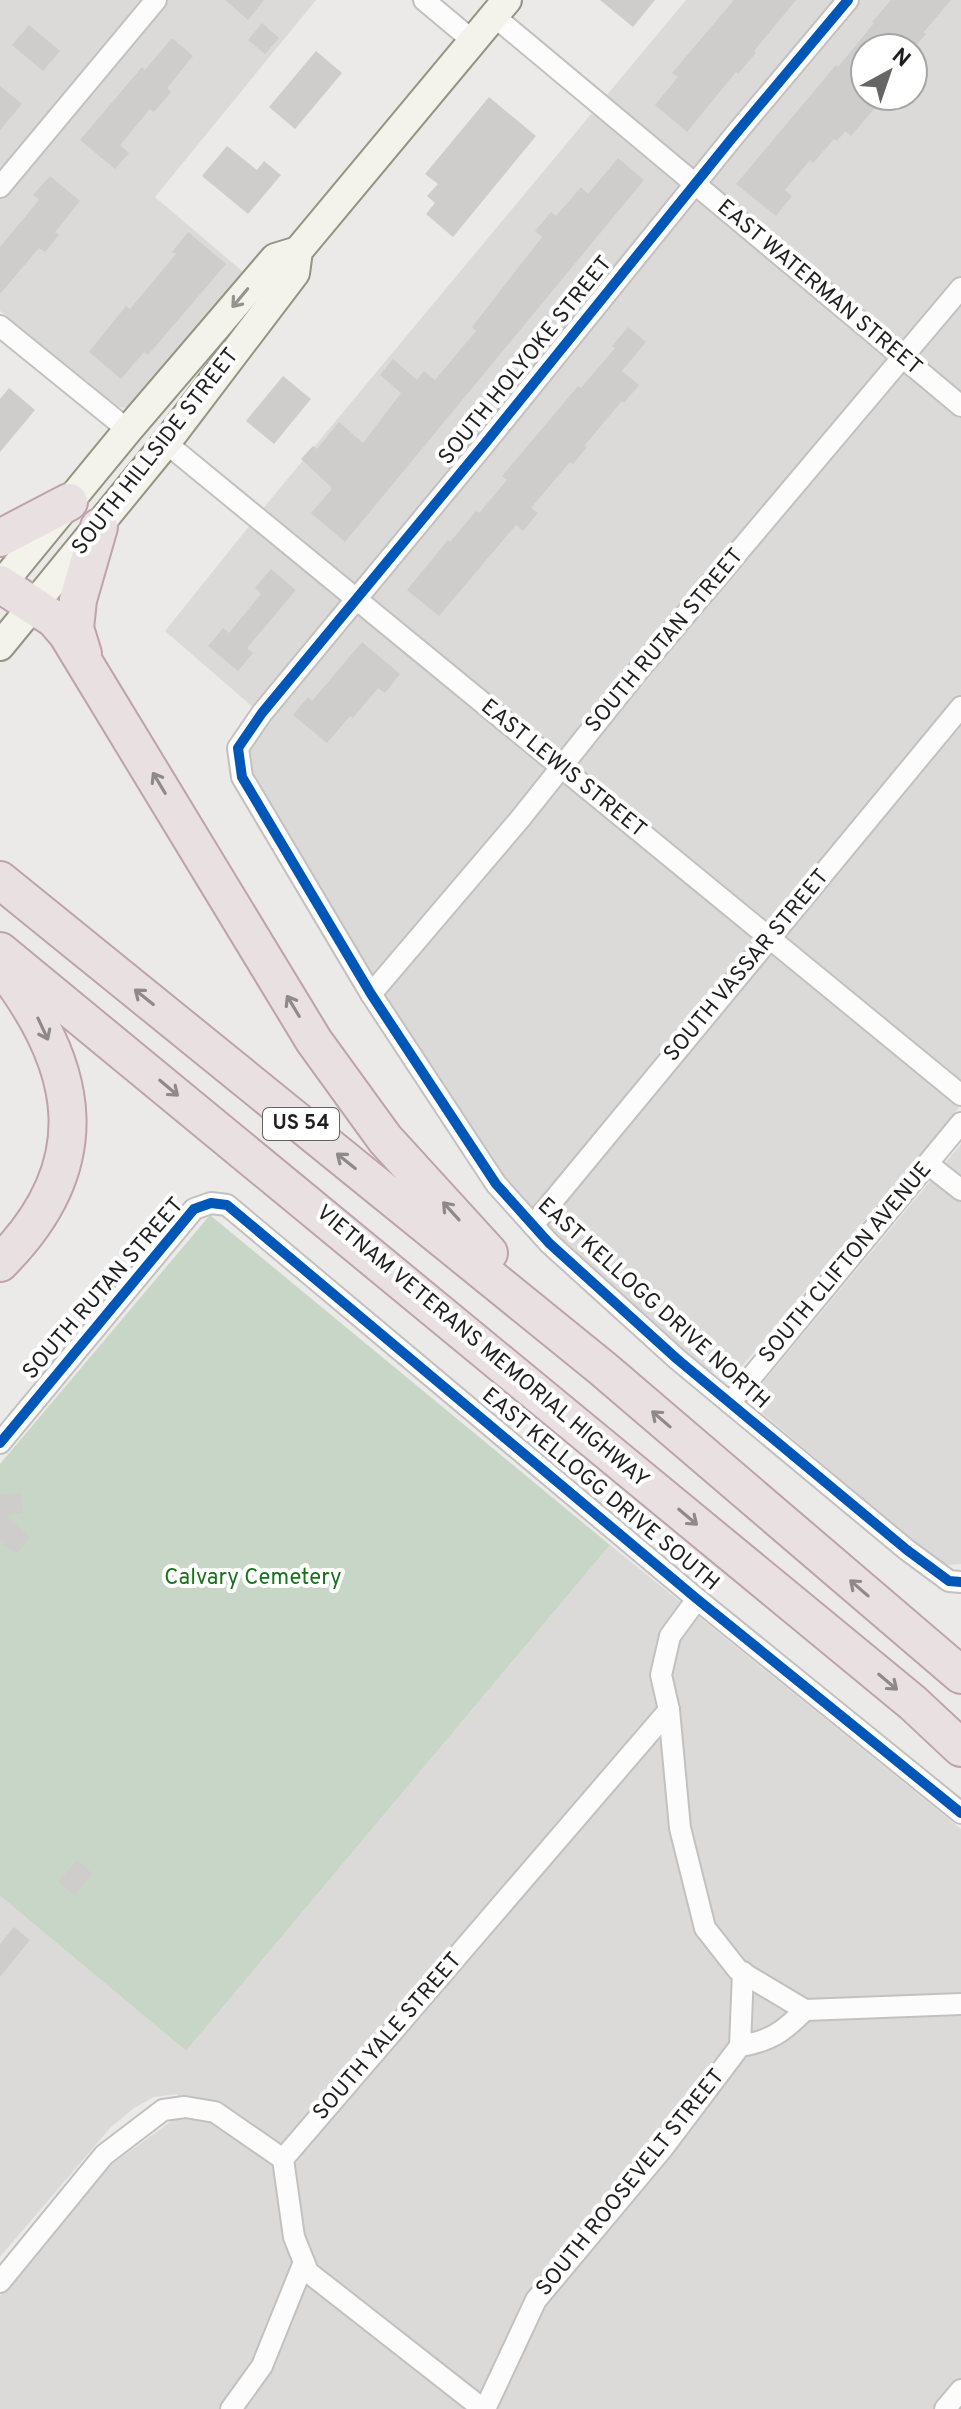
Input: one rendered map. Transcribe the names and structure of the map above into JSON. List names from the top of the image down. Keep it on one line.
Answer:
{"streets":{"highway":["US 54","VIETNAM VETERANS MEMORIAL HIGHWAY"],"main road":["SOUTH HILLSIDE STREET"],"street":["EAST WATERMAN STREET","SOUTH HOLYOKE STREET","SOUTH RUTAN STREET","EAST LEWIS STREET","SOUTH VASSAR STREET","SOUTH CLIFTON AVENUE","EAST KELLOGG DRIVE NORTH","EAST KELLOGG DRIVE SOUTH","SOUTH YALE STREET","SOUTH ROOSEVELT STREET"]},"crossings":[["EAST WATERMAN STREET","SOUTH HOLYOKE STREET"],["EAST WATERMAN STREET","SOUTH HILLSIDE STREET"],["EAST WATERMAN STREET","SOUTH RUTAN STREET"],["SOUTH HOLYOKE STREET","EAST LEWIS STREET"],["SOUTH HOLYOKE STREET","EAST KELLOGG DRIVE NORTH"],["SOUTH HILLSIDE STREET","EAST LEWIS STREET"],["SOUTH RUTAN STREET","EAST LEWIS STREET"],["SOUTH RUTAN STREET","EAST KELLOGG DRIVE NORTH"],["SOUTH RUTAN STREET","EAST KELLOGG DRIVE SOUTH"],["EAST LEWIS STREET","SOUTH VASSAR STREET"],["SOUTH VASSAR STREET","EAST KELLOGG DRIVE NORTH"],["SOUTH CLIFTON AVENUE","EAST KELLOGG DRIVE NORTH"]],"parks":["Calvary Cemetery"],"north":"top right"}
